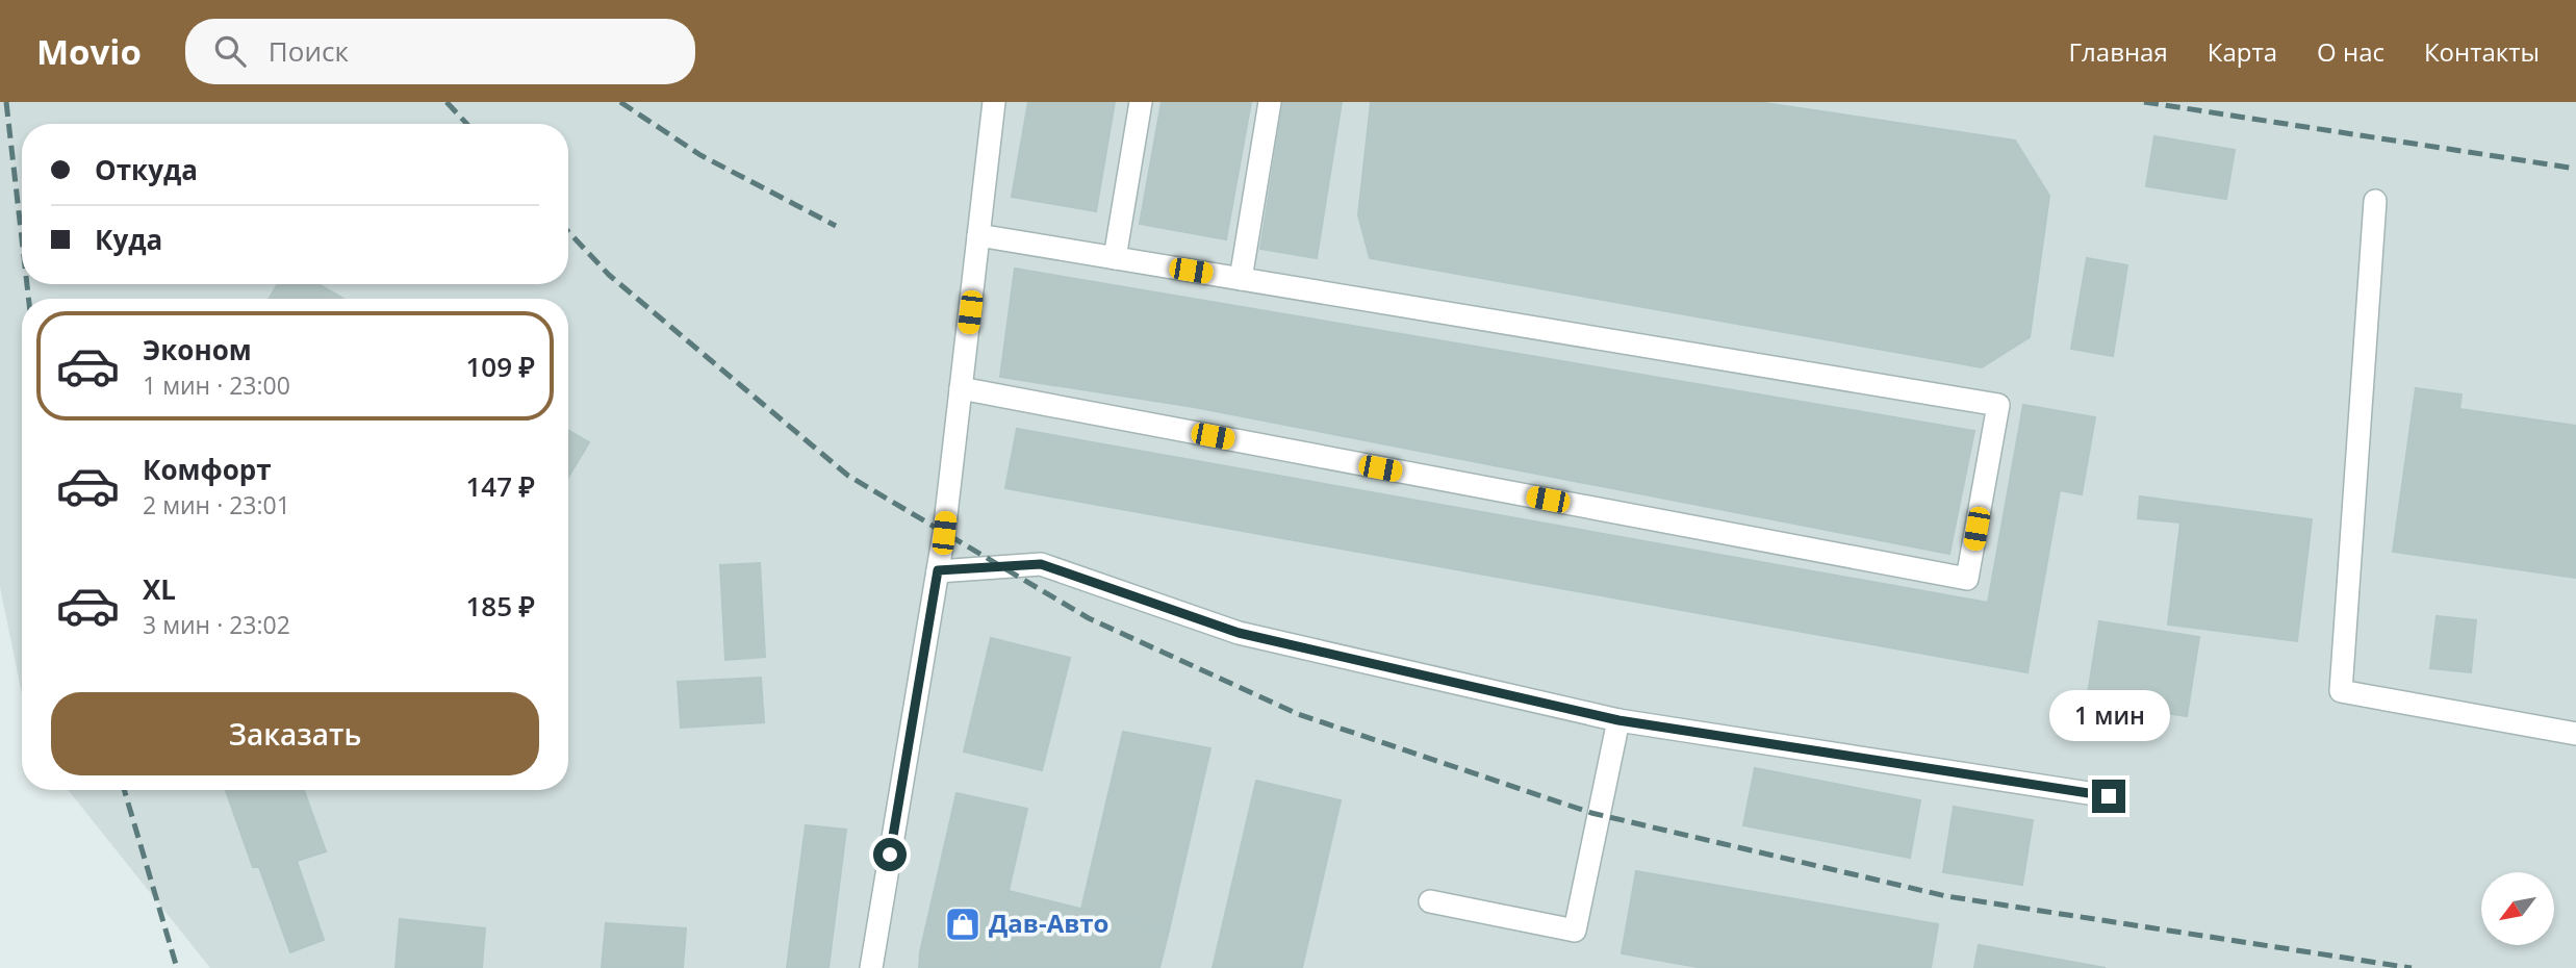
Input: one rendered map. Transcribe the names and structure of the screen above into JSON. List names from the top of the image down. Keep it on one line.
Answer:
{"places":{"shop":["Дав-Авто"]},"north":"bottom left","page":{"header":"Movio","search":"Поиск","nav":["Главная","Карта","О нас","Контакты"],"banner":["Откуда","Куда"],"list":[{"name":"Эконом","note":"1 мин · 23:00","value":"109 ₽"},{"name":"Комфорт","note":"2 мин · 23:01","value":"147 ₽"},{"name":"XL","note":"3 мин · 23:02","value":"185 ₽"}],"buttons":"Заказать","bubble":"1 мин"}}
